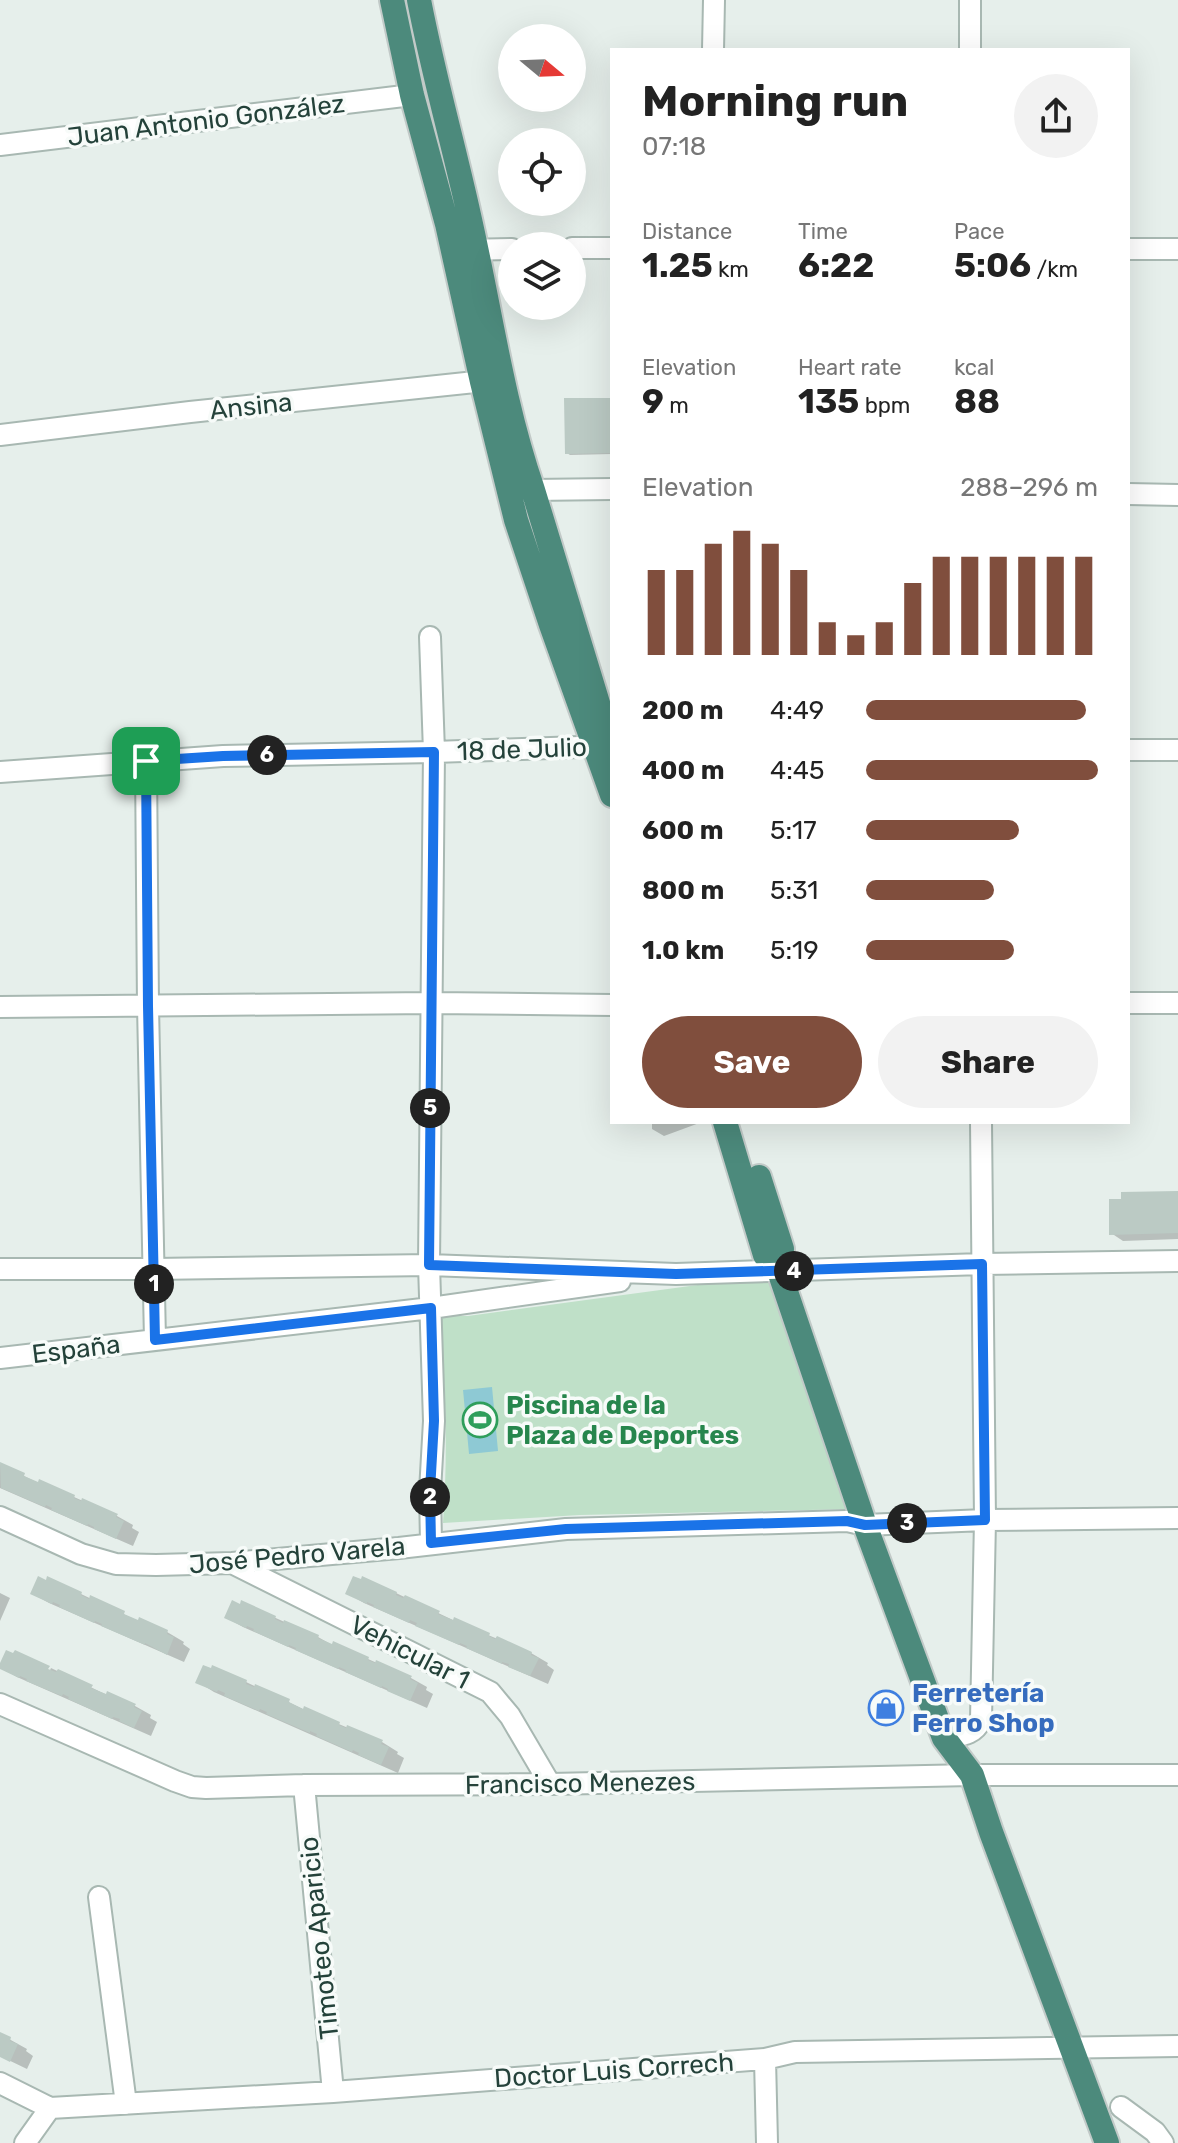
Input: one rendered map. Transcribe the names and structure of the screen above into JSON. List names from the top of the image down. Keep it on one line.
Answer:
{"streets":{"street":["Juan Antonio González","Ansina","18 de Julio","España","José Pedro Varela","Vehicular 1","Francisco Menezes","Timoteo Aparicio","Doctor Luis Correch"]},"crossings":[["José Pedro Varela","Vehicular 1"],["Vehicular 1","Francisco Menezes"],["Francisco Menezes","Timoteo Aparicio"],["Timoteo Aparicio","Doctor Luis Correch"]],"places":{"sports":["Piscina de la Plaza de Deportes"],"shop":["Ferretería Ferro Shop"]},"north":"right","page":{"heading":["Morning run","07:18"],"stats":[["Distance","1.25 km"],["Time","6:22"],["Pace","5:06 /km"],["Elevation","9 m"],["Heart rate","135 bpm"],["kcal","88"]],"chart":["Elevation","288–296 m"],"list":[{"name":"200 m","note":"4:49"},{"name":"400 m","note":"4:45"},{"name":"600 m","note":"5:17"},{"name":"800 m","note":"5:31"},{"name":"1.0 km","note":"5:19"}],"pins":["6","5","4","1","2","3"],"buttons":["Save","Share"]}}
